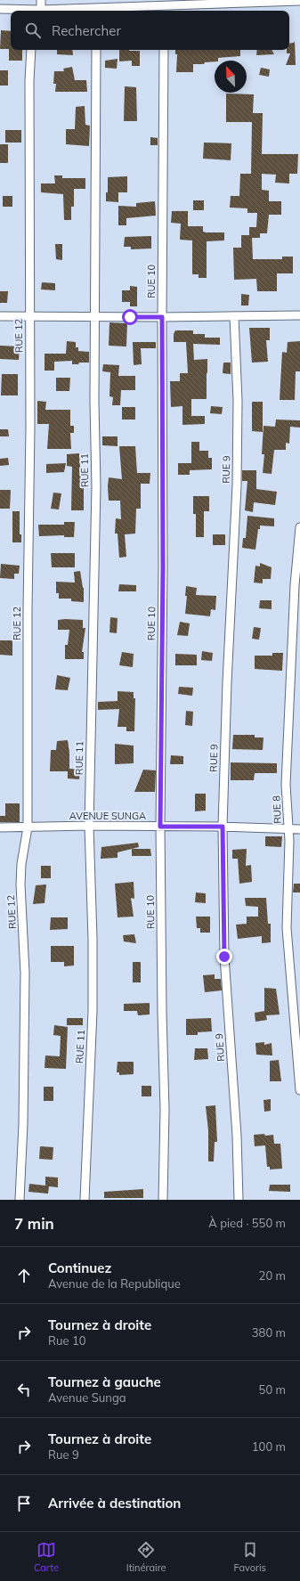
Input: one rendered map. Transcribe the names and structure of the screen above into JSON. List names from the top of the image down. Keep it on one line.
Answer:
{"streets":{"street":["RUE 10","RUE 12","RUE 9","RUE 11","RUE 8","AVENUE SUNGA"]},"crossings":[["RUE 10","AVENUE SUNGA"],["RUE 12","AVENUE SUNGA"],["RUE 9","AVENUE SUNGA"],["RUE 11","AVENUE SUNGA"],["RUE 8","AVENUE SUNGA"]],"north":"top left","page":{"search":"Rechercher","heading":["7 min","À pied · 550 m"],"list":[["Continuez","Avenue de la Republique","20 m"],["Tournez à droite","Rue 10","380 m"],["Tournez à gauche","Avenue Sunga","50 m"],["Tournez à droite","Rue 9","100 m"],"Arrivée à destination"],"nav":["Carte","Itinéraire","Favoris"]}}
